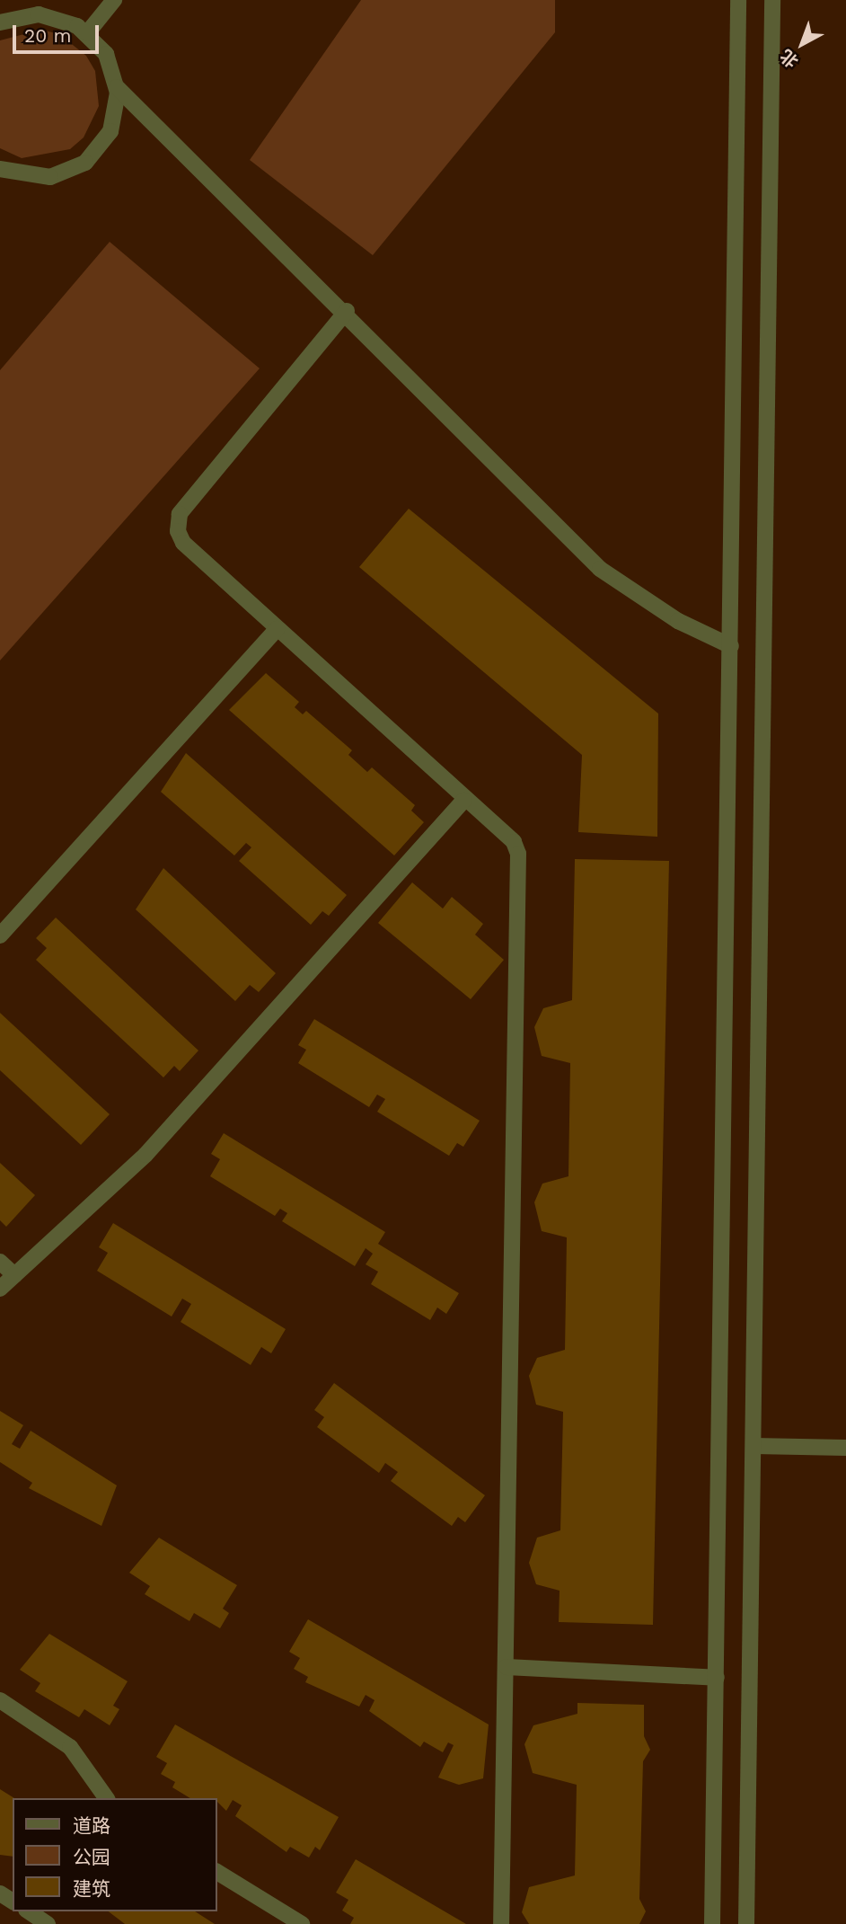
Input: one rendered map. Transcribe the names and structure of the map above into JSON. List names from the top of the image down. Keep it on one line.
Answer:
{"legend":["道路","公园","建筑"],"scale_bar":"20 m","north":"bottom left"}
